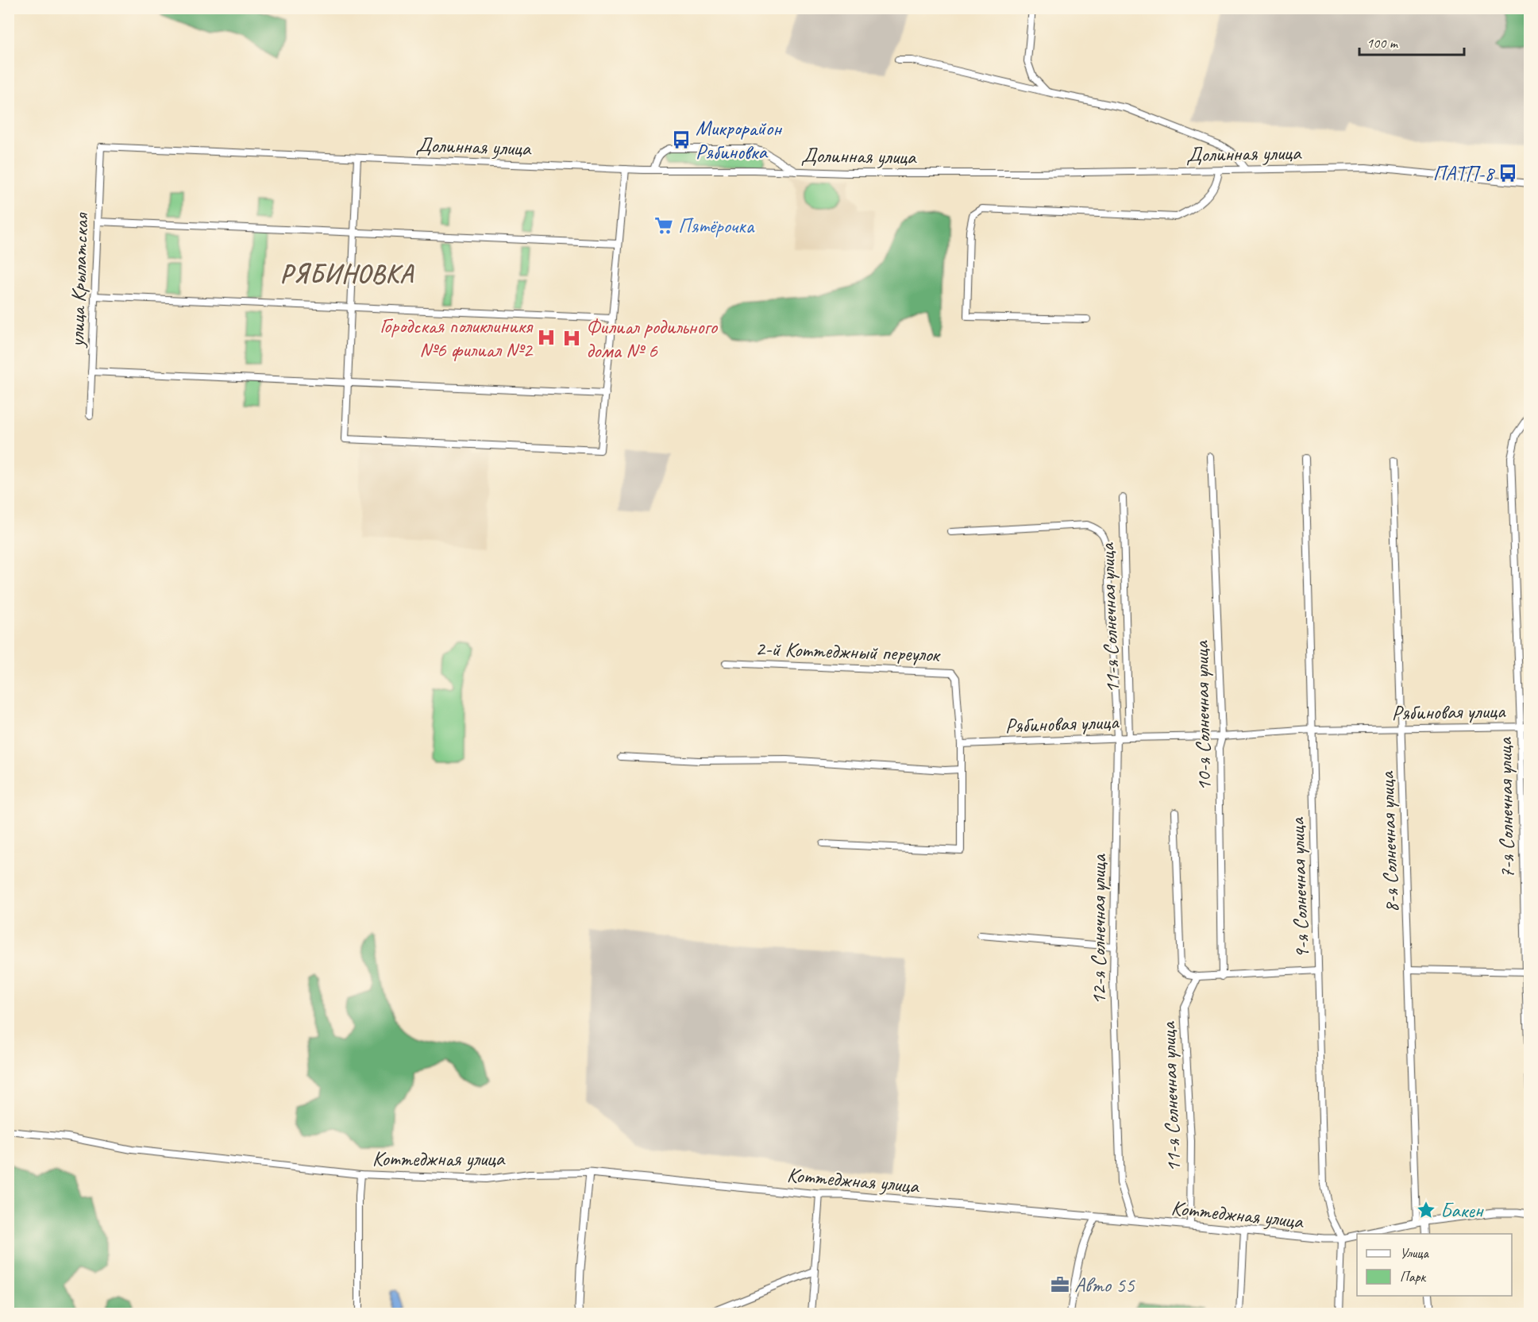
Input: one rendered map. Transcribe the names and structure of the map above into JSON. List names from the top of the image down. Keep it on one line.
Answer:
{"streets":{"street":["Долинная улица","улица Крылатская","11-я Солнечная улица","2-й Коттеджный переулок","Рябиновая улица","10-я Солнечная улица","7-я Солнечная улица","8-я Солнечная улица","9-я Солнечная улица","12-я Солнечная улица","Коттеджная улица"]},"crossings":[["Долинная улица","улица Крылатская"],["11-я Солнечная улица","Рябиновая улица"],["11-я Солнечная улица","Коттеджная улица"],["2-й Коттеджный переулок","Рябиновая улица"],["Рябиновая улица","10-я Солнечная улица"],["Рябиновая улица","7-я Солнечная улица"],["Рябиновая улица","8-я Солнечная улица"],["Рябиновая улица","9-я Солнечная улица"],["Рябиновая улица","12-я Солнечная улица"],["8-я Солнечная улица","Коттеджная улица"],["9-я Солнечная улица","Коттеджная улица"],["12-я Солнечная улица","Коттеджная улица"]],"districts":["РЯБИНОВКА"],"places":{"bus stop":["Микрорайон Рябиновка","ПАТП-8"],"supermarket":["Пятёрочка"],"hospital":["Городская поликлиникя №6 филиал №2","Филиал родильного дома № 6"],"place":["Бакен"],"office":["Авто 55"]},"legend":["Улица","Парк"],"scale_bar":"100 m"}
